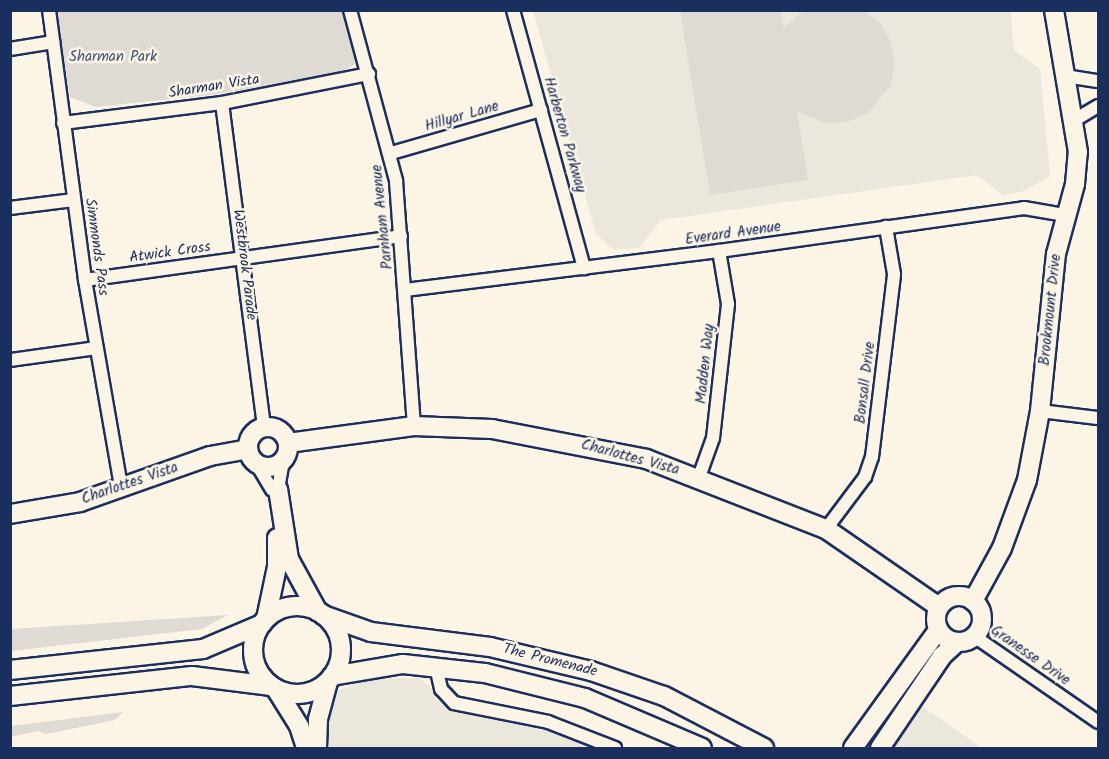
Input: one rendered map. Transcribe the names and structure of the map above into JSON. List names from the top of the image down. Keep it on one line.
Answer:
{"streets":{"street":["Sharman Vista","Hillyar Lane","Harberton Parkway","Parnham Avenue","Everard Avenue","Simmonds Pass","Atwick Cross","Westbrook Parade","Brookmount Drive","Madden Way","Bonsall Drive","Charlottes Vista","Granesse Drive","The Promenade"]},"crossings":[["Sharman Vista","Parnham Avenue"],["Sharman Vista","Simmonds Pass"],["Sharman Vista","Westbrook Parade"],["Hillyar Lane","Harberton Parkway"],["Hillyar Lane","Parnham Avenue"],["Harberton Parkway","Everard Avenue"],["Parnham Avenue","Everard Avenue"],["Parnham Avenue","Atwick Cross"],["Parnham Avenue","Charlottes Vista"],["Everard Avenue","Brookmount Drive"],["Everard Avenue","Madden Way"],["Everard Avenue","Bonsall Drive"],["Simmonds Pass","Atwick Cross"],["Simmonds Pass","Charlottes Vista"],["Atwick Cross","Westbrook Parade"],["Westbrook Parade","Charlottes Vista"],["Brookmount Drive","Charlottes Vista"],["Brookmount Drive","Granesse Drive"],["Madden Way","Charlottes Vista"],["Bonsall Drive","Charlottes Vista"],["Charlottes Vista","Granesse Drive"]],"parks":["Sharman Park"]}
